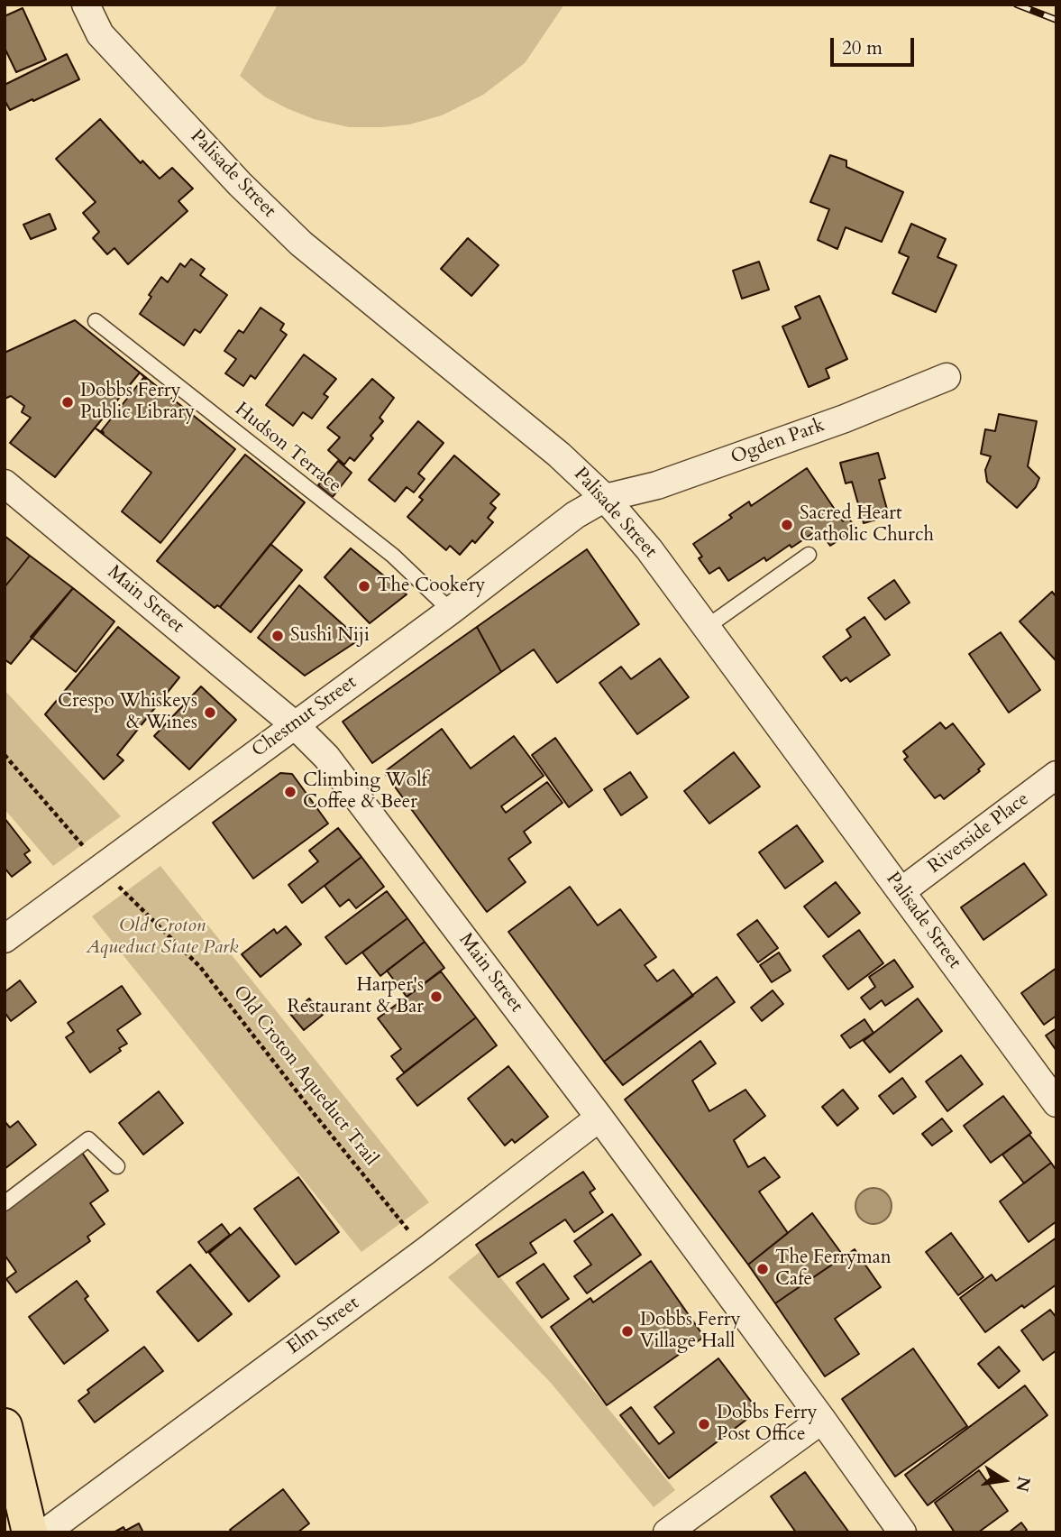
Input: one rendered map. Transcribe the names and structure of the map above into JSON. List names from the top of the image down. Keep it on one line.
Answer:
{"streets":{"street":["Palisade Street","Ogden Park","Main Street","Chestnut Street","Riverside Place","Elm Street"],"lane":["Hudson Terrace"],"path":["Old Croton Aqueduct Trail"]},"crossings":[["Palisade Street","Ogden Park"],["Palisade Street","Chestnut Street"],["Palisade Street","Riverside Place"],["Ogden Park","Chestnut Street"],["Hudson Terrace","Chestnut Street"],["Main Street","Chestnut Street"],["Main Street","Elm Street"],["Chestnut Street","Old Croton Aqueduct Trail"],["Old Croton Aqueduct Trail","Elm Street"]],"parks":["Old Croton Aqueduct State Park"],"places":["Dobbs Ferry Public Library","Sacred Heart Catholic Church","The Cookery","Sushi Niji","Crespo Whiskeys & Wines","Climbing Wolf Coffee & Beer","Harper's Restaurant & Bar","The Ferryman Cafe","Dobbs Ferry Village Hall","Dobbs Ferry Post Office"],"scale_bar":"20 m","north":"right"}
